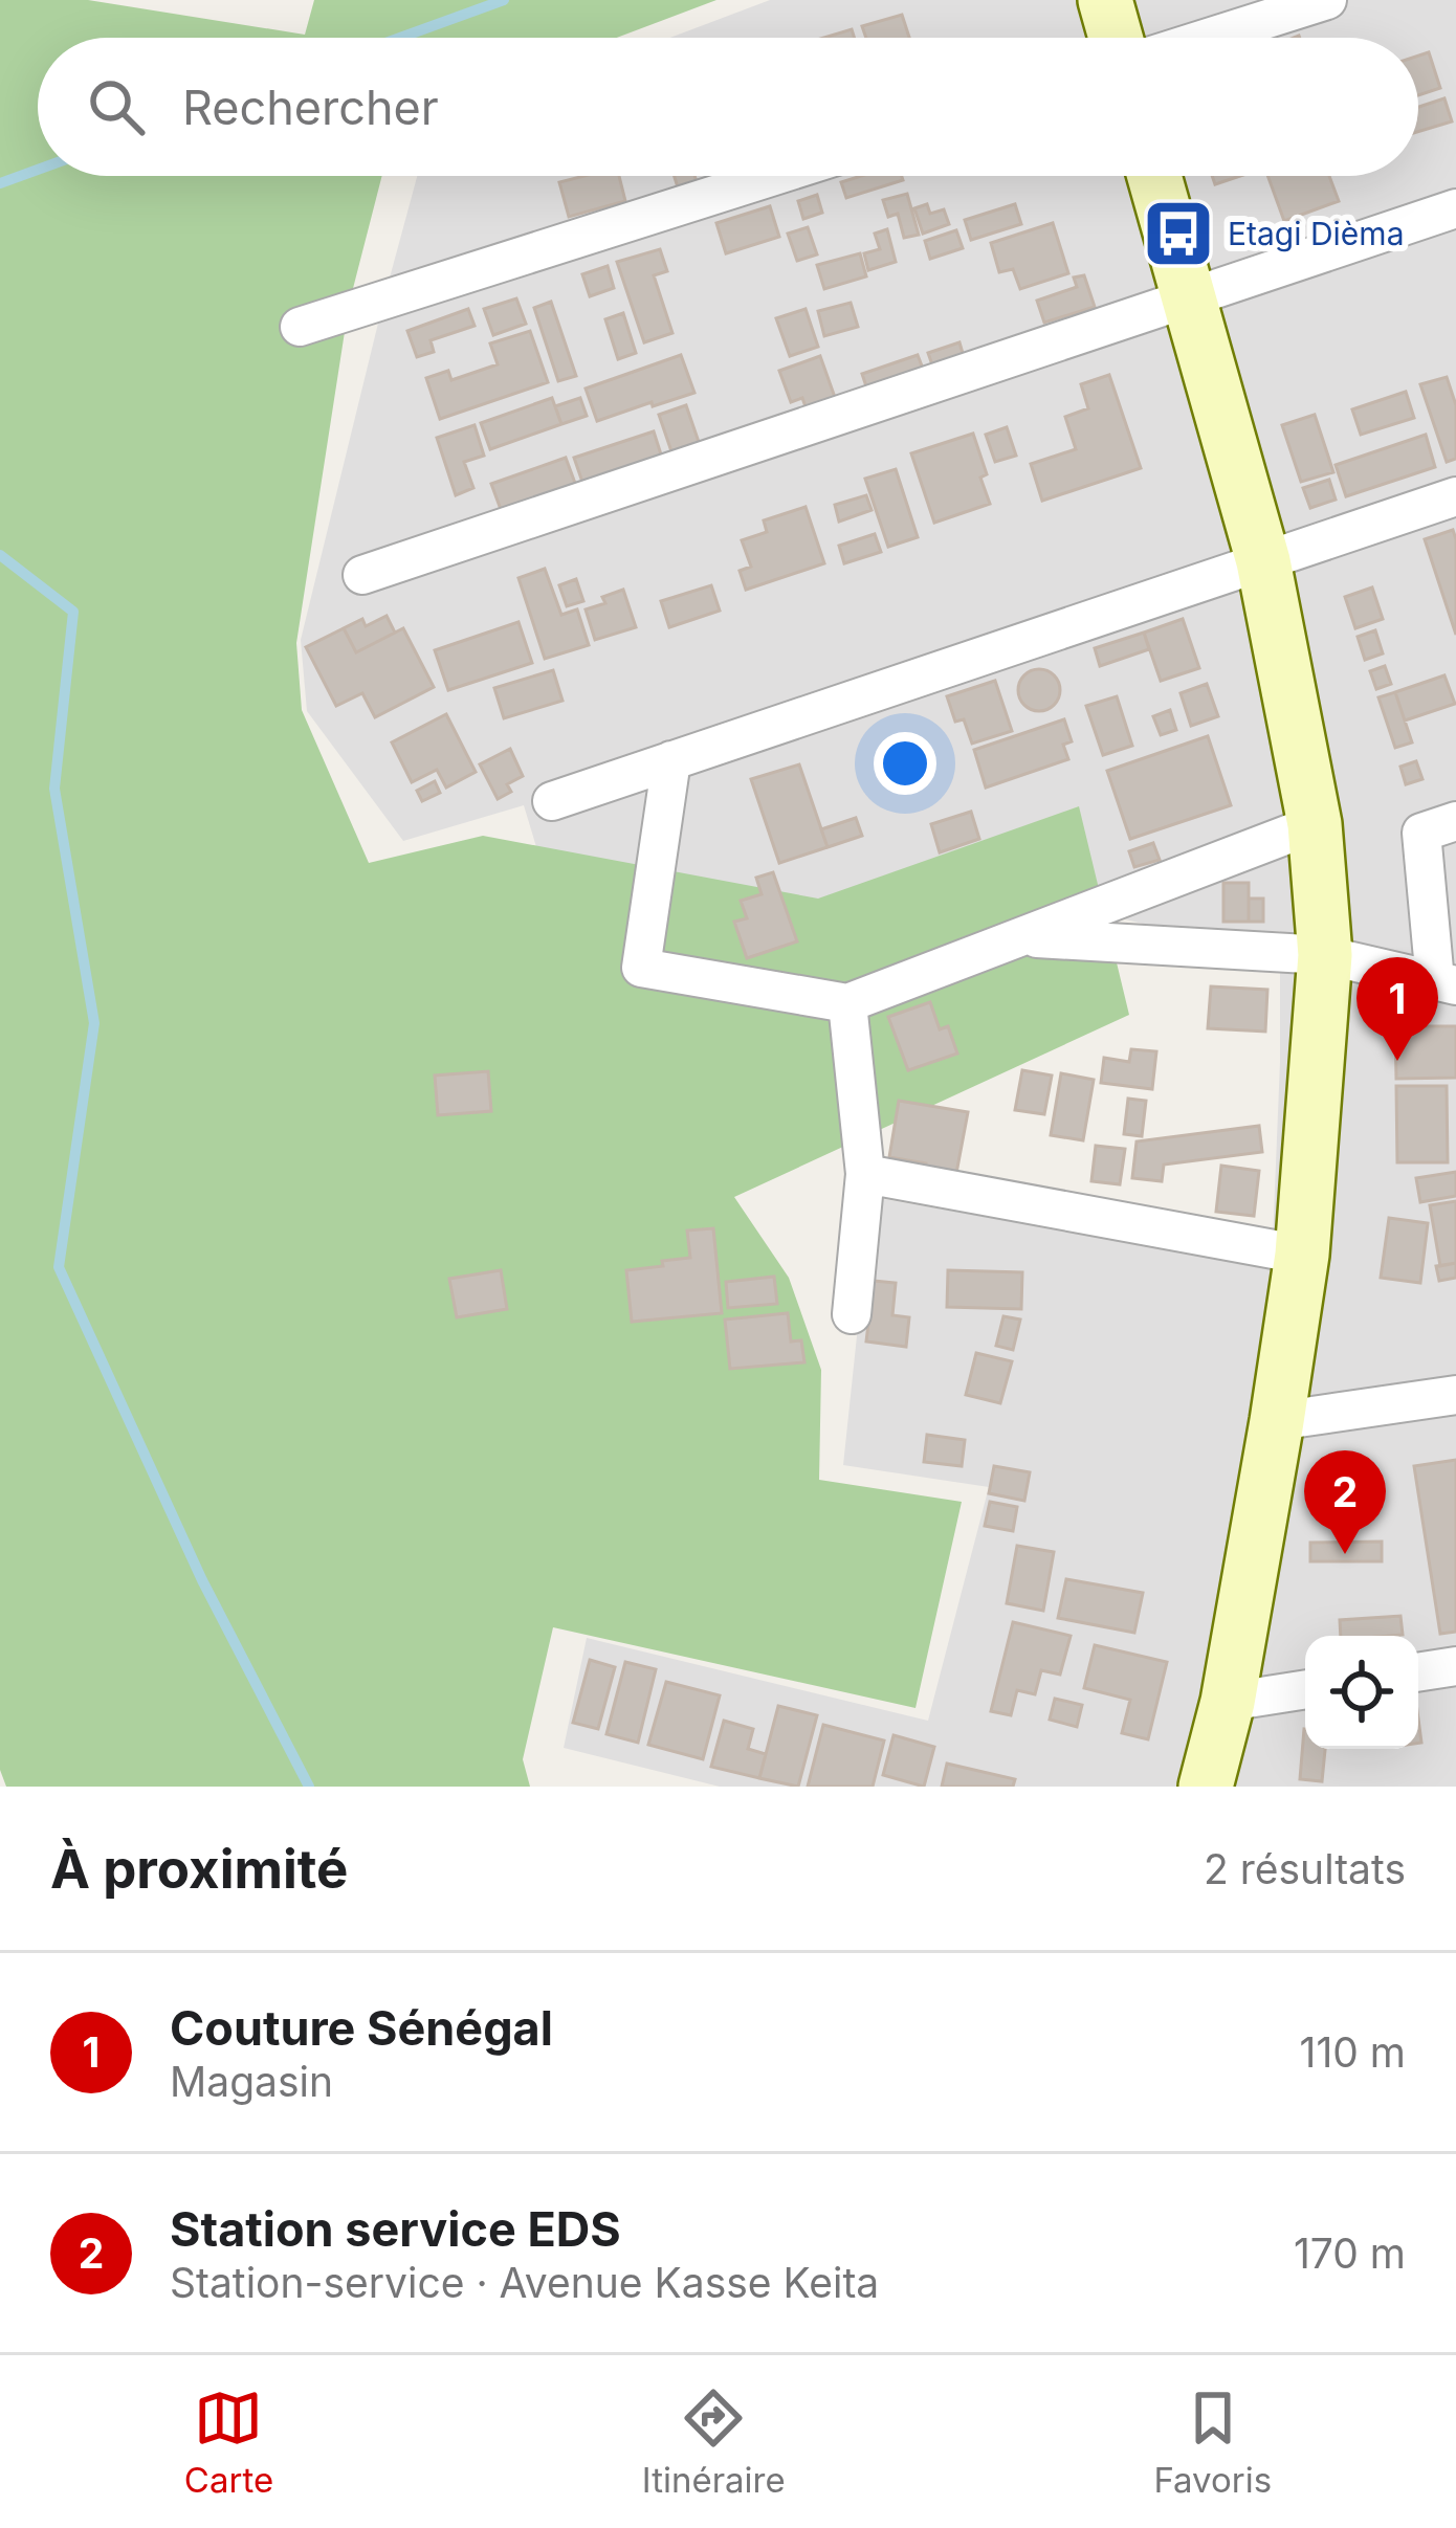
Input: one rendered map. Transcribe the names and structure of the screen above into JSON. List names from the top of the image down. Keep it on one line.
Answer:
{"places":{"bus stop":["Etagi Dièma"]},"page":{"search":"Rechercher","pins":["1","2"],"heading":["À proximité","2 résultats"],"list":[{"mark":"1","name":"Couture Sénégal","note":"Magasin","value":"110 m"},{"mark":"2","name":"Station service EDS","note":"Station-service · Avenue Kasse Keita","value":"170 m"}],"nav":["Carte","Itinéraire","Favoris"]}}
